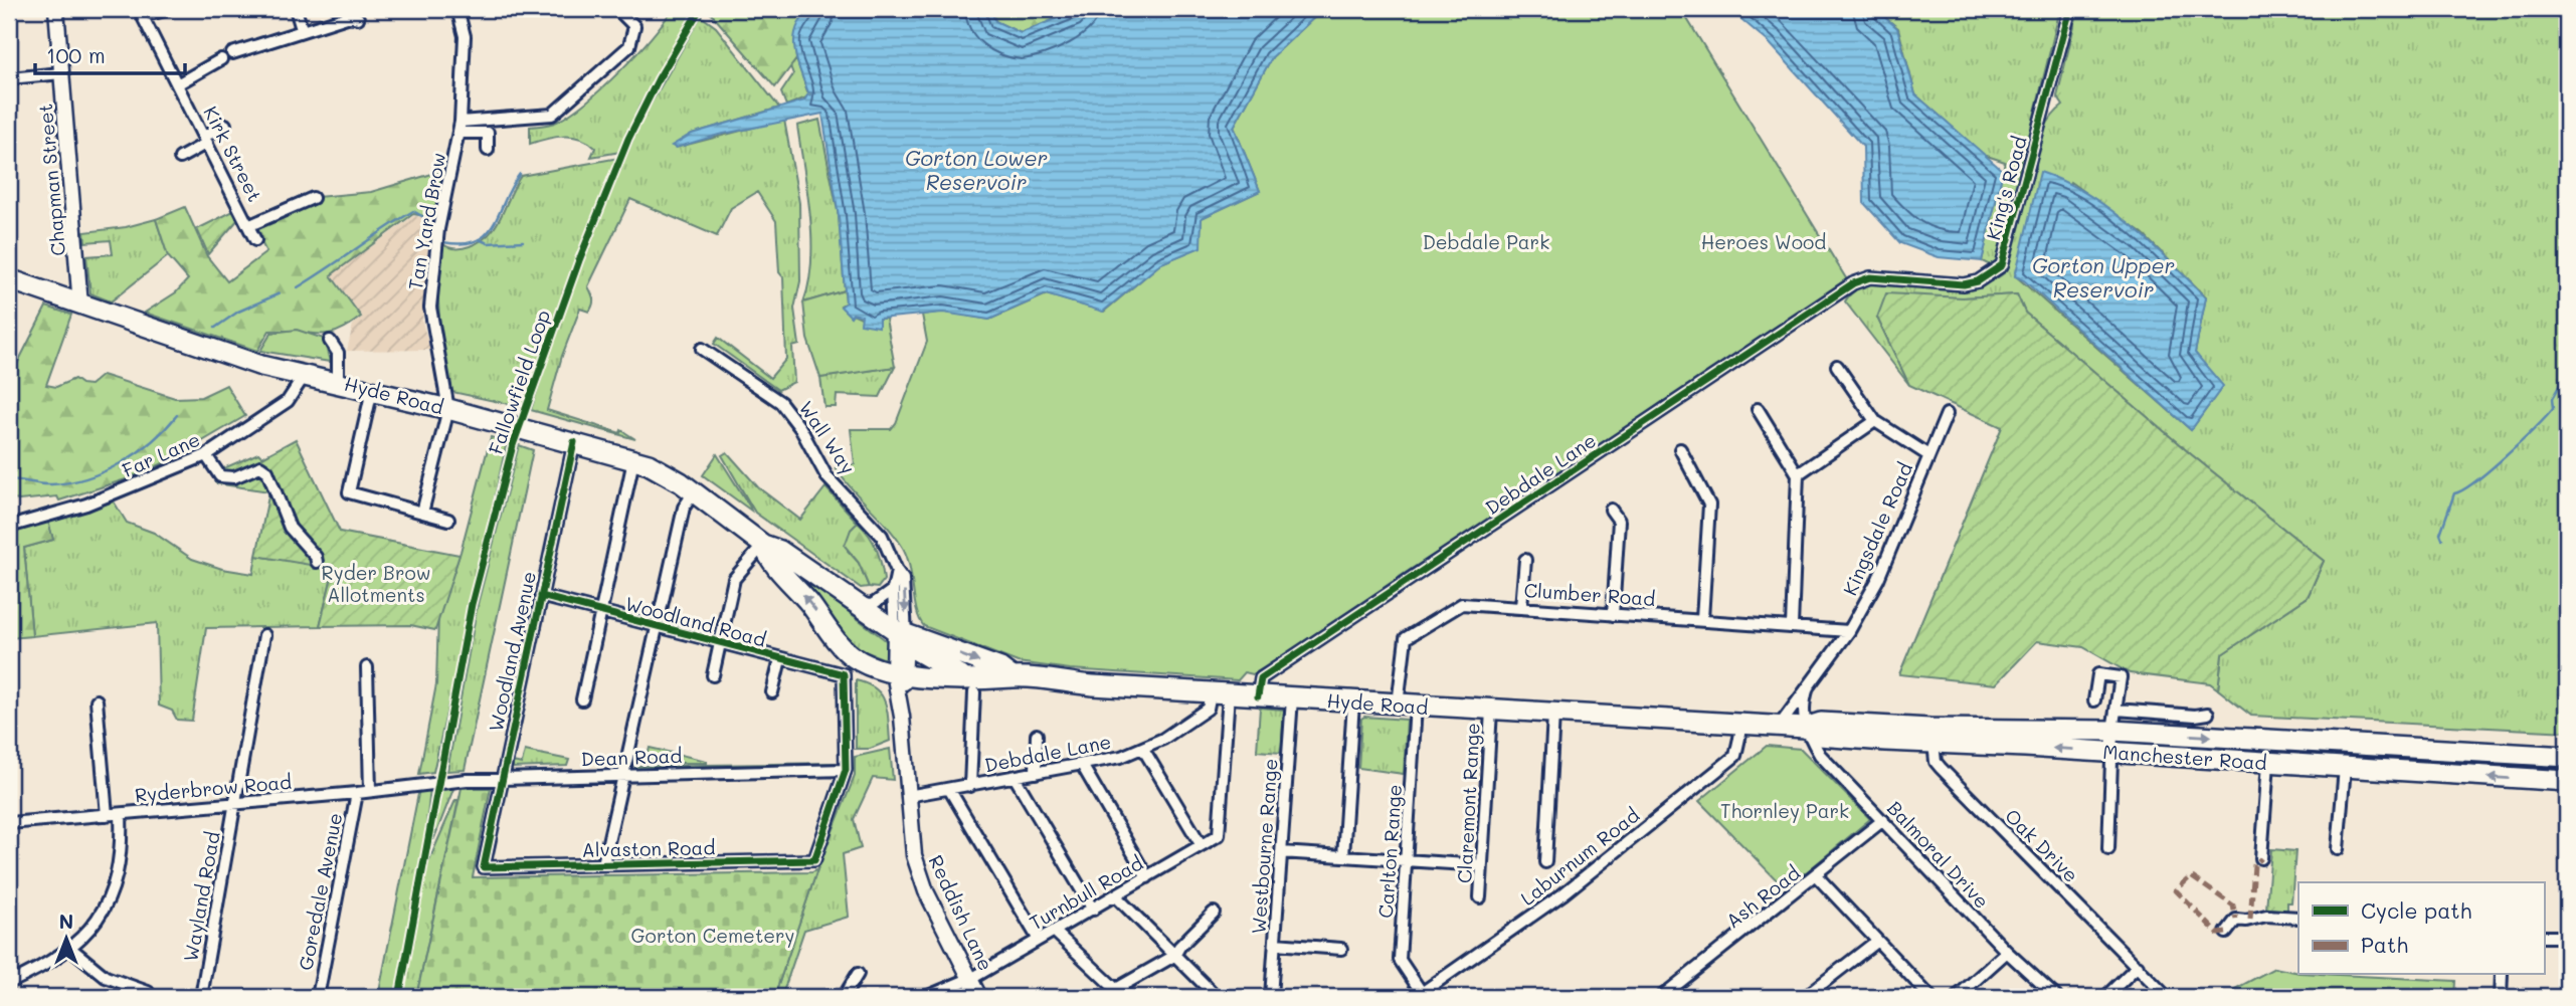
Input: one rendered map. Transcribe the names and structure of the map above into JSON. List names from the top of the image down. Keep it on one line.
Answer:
{"streets":{"highway":["Hyde Road","Manchester Road"],"main road":["Chapman Street","Wall Way","Reddish Lane"],"street":["Kirk Street","King's Road","Tan Yard Brow","Far Lane","Debdale Lane","Kingsdale Road","Clumber Road","Woodland Road","Woodland Avenue","Dean Road","Ryderbrow Road","Claremont Range","Oak Drive","Westbourne Range","Alvaston Road","Carlton Range","Balmoral Drive","Laburnum Road","Goredale Avenue","Turnbull Road","Wayland Road","Ash Road"],"cycle path":["Fallowfield Loop"]},"crossings":[["Chapman Street","Hyde Road"],["King's Road","Debdale Lane"],["Tan Yard Brow","Hyde Road"],["Hyde Road","Wall Way"],["Hyde Road","Far Lane"],["Hyde Road","Debdale Lane"],["Hyde Road","Clumber Road"],["Hyde Road","Woodland Road"],["Hyde Road","Woodland Avenue"],["Hyde Road","Manchester Road"],["Hyde Road","Claremont Range"],["Hyde Road","Westbourne Range"],["Hyde Road","Carlton Range"],["Hyde Road","Laburnum Road"],["Hyde Road","Turnbull Road"],["Hyde Road","Reddish Lane"],["Wall Way","Reddish Lane"],["Debdale Lane","Turnbull Road"],["Debdale Lane","Reddish Lane"],["Kingsdale Road","Clumber Road"],["Kingsdale Road","Manchester Road"],["Clumber Road","Carlton Range"],["Woodland Road","Woodland Avenue"],["Woodland Avenue","Dean Road"],["Woodland Avenue","Alvaston Road"],["Dean Road","Ryderbrow Road"],["Dean Road","Alvaston Road"],["Manchester Road","Oak Drive"],["Manchester Road","Balmoral Drive"],["Manchester Road","Laburnum Road"],["Ryderbrow Road","Goredale Avenue"],["Ryderbrow Road","Wayland Road"],["Carlton Range","Laburnum Road"],["Balmoral Drive","Ash Road"],["Turnbull Road","Reddish Lane"]],"water":["Gorton Lower Reservoir","Gorton Upper Reservoir"],"parks":["Debdale Park","Heroes Wood","Ryder Brow Allotments","Thornley Park","Gorton Cemetery"],"legend":["Cycle path","Path"],"scale_bar":"100 m","north":"top"}
